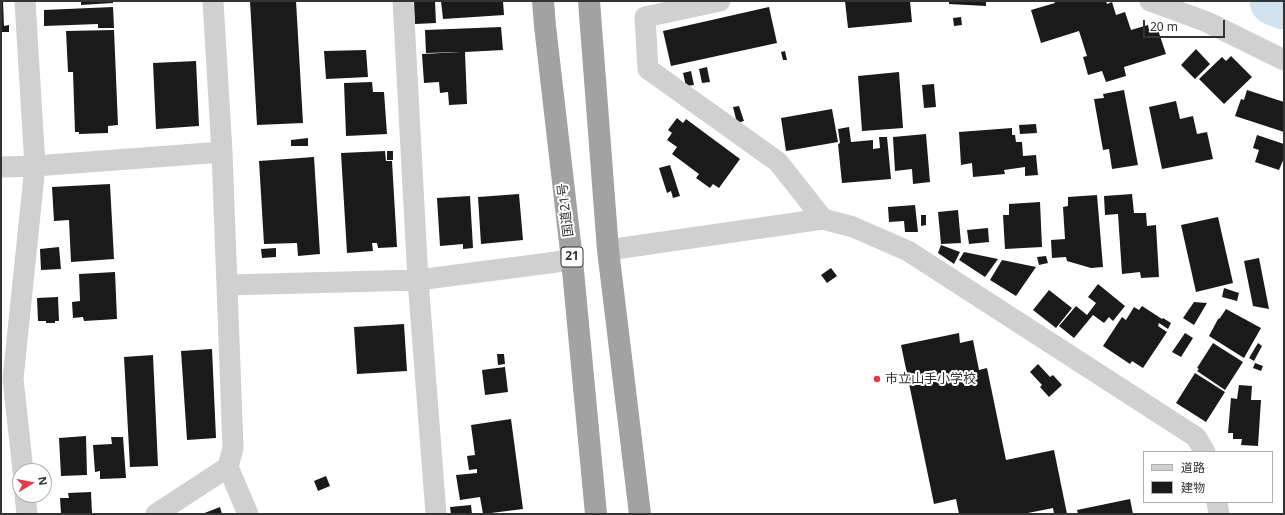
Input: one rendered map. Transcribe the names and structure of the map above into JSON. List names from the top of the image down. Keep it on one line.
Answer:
{"streets":{"highway":["国道21号","21"]},"places":["市立山手小学校"],"legend":["道路","建物"],"scale_bar":"20 m","north":"right"}
